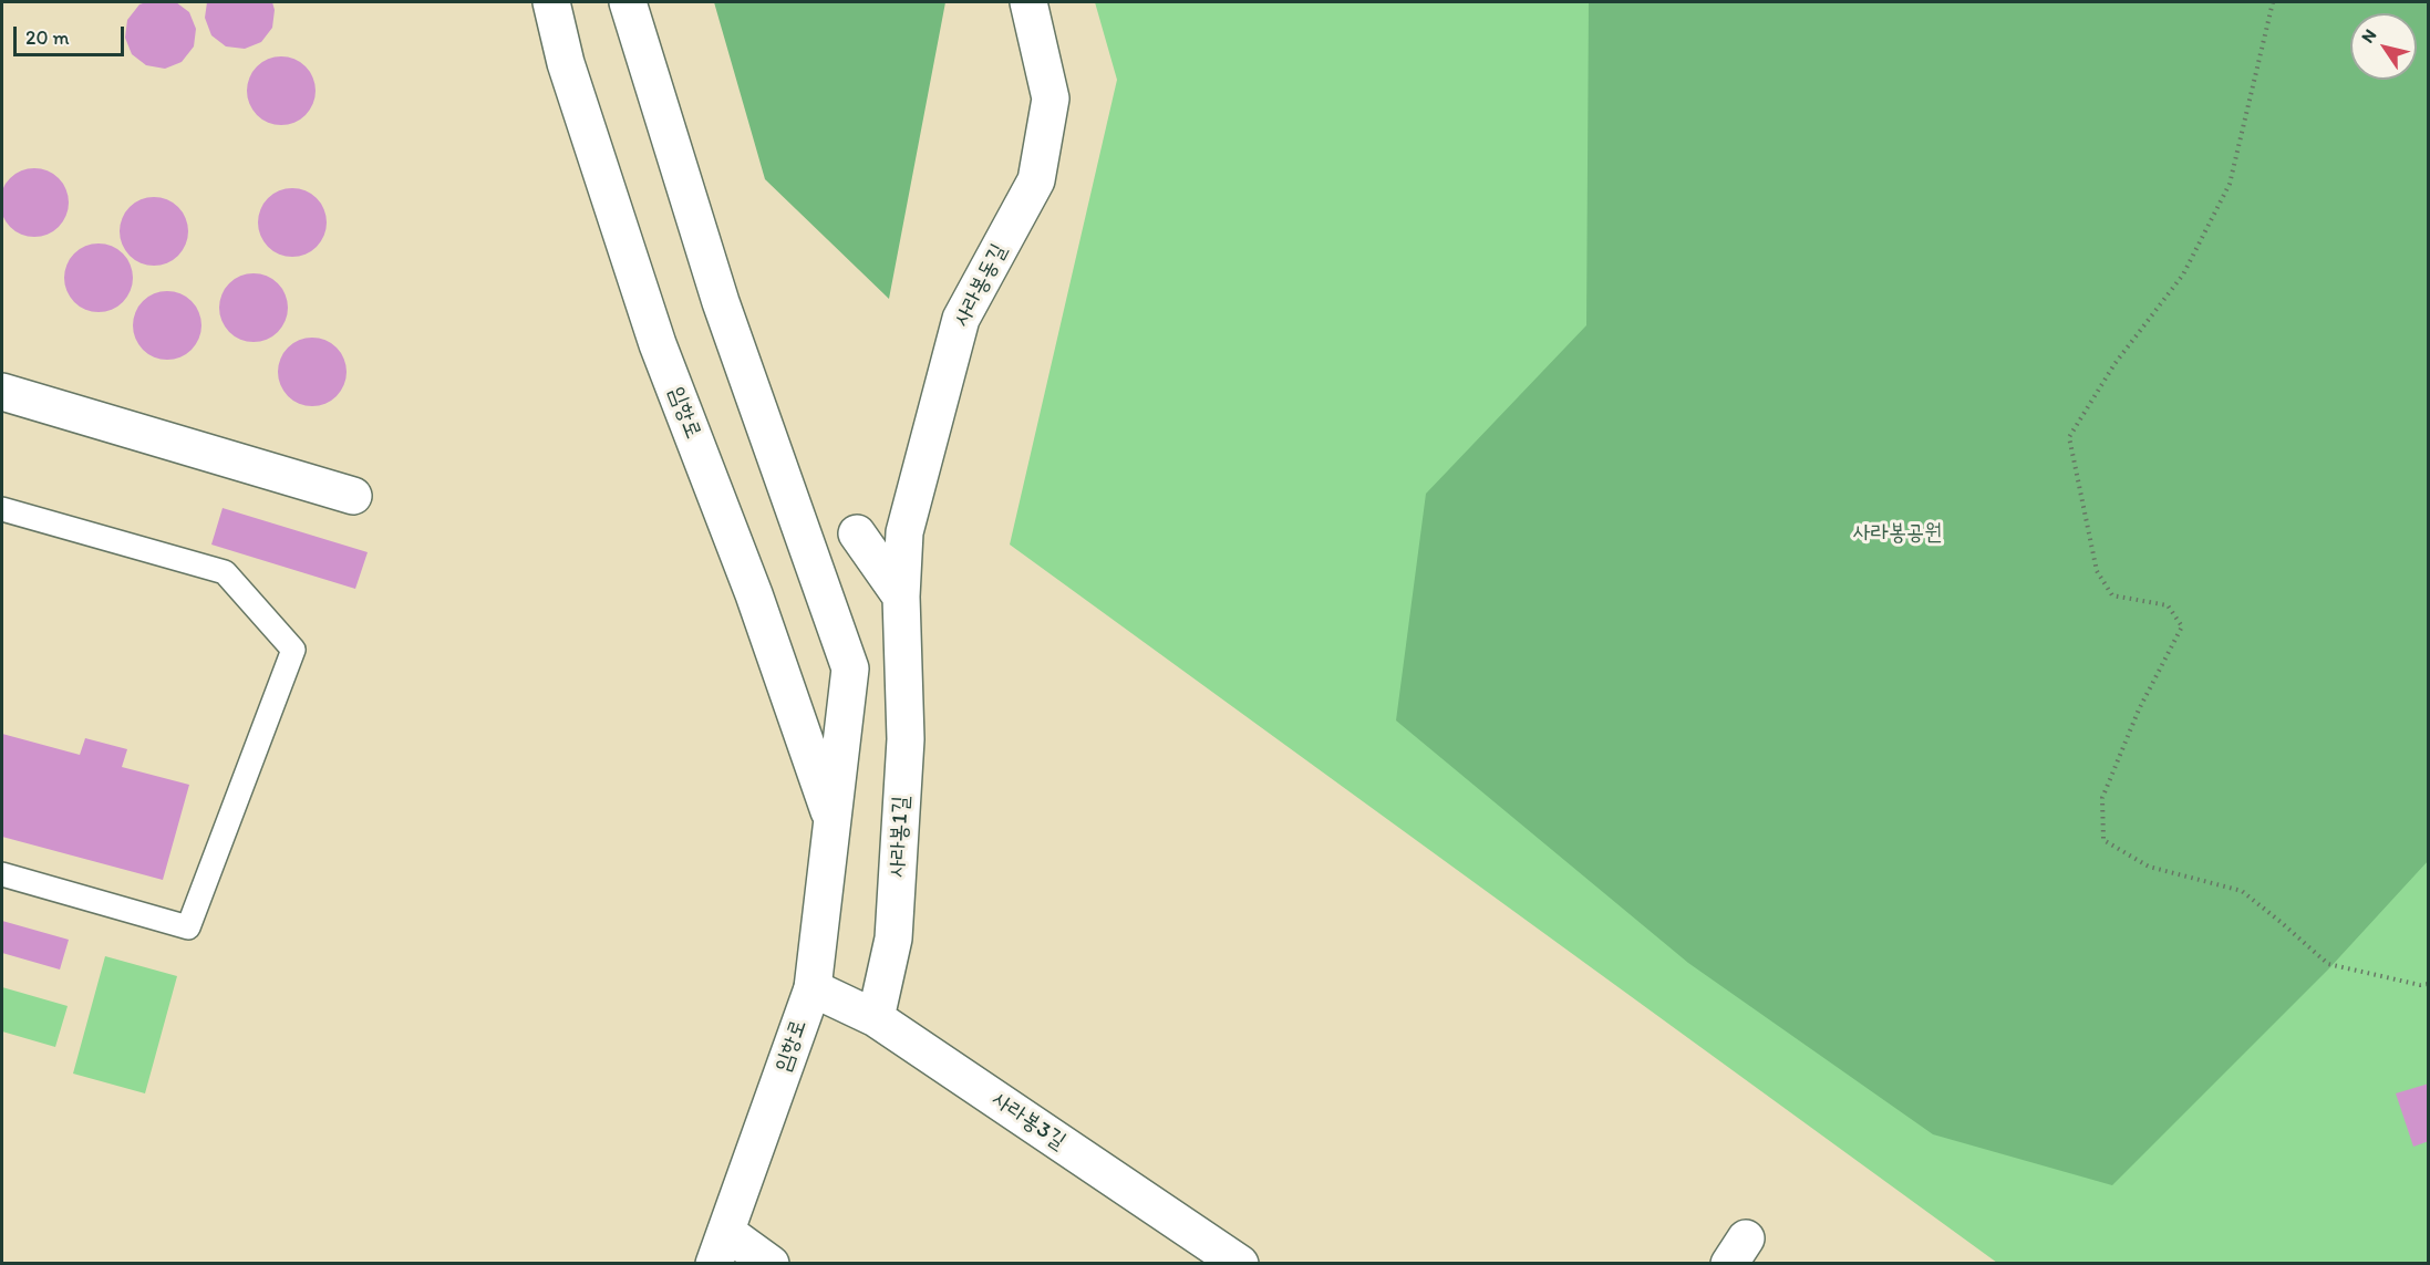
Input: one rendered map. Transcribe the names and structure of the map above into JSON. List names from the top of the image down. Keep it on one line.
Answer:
{"streets":{"main road":["사라봉동길","임항로","사라봉1길","사라봉3길"]},"crossings":[["사라봉동길","사라봉1길"],["임항로","사라봉3길"],["사라봉1길","사라봉3길"]],"parks":["사라봉공원"],"scale_bar":"20 m","north":"top left"}
